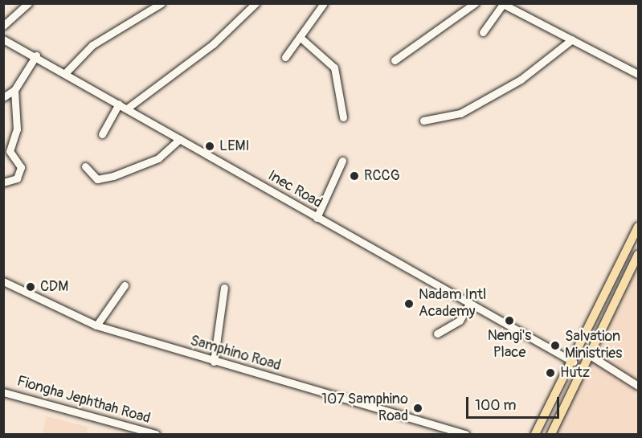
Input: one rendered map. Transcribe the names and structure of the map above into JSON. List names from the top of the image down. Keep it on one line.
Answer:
{"streets":{"street":["Inec Road","Samphino Road","Fiongha Jephthah Road"]},"places":["LEMI","RCCG","CDM","Nadam Intl Academy","Nengi's Place","Salvation Ministries","Hutz","107 Samphino Road"],"scale_bar":"100 m"}
